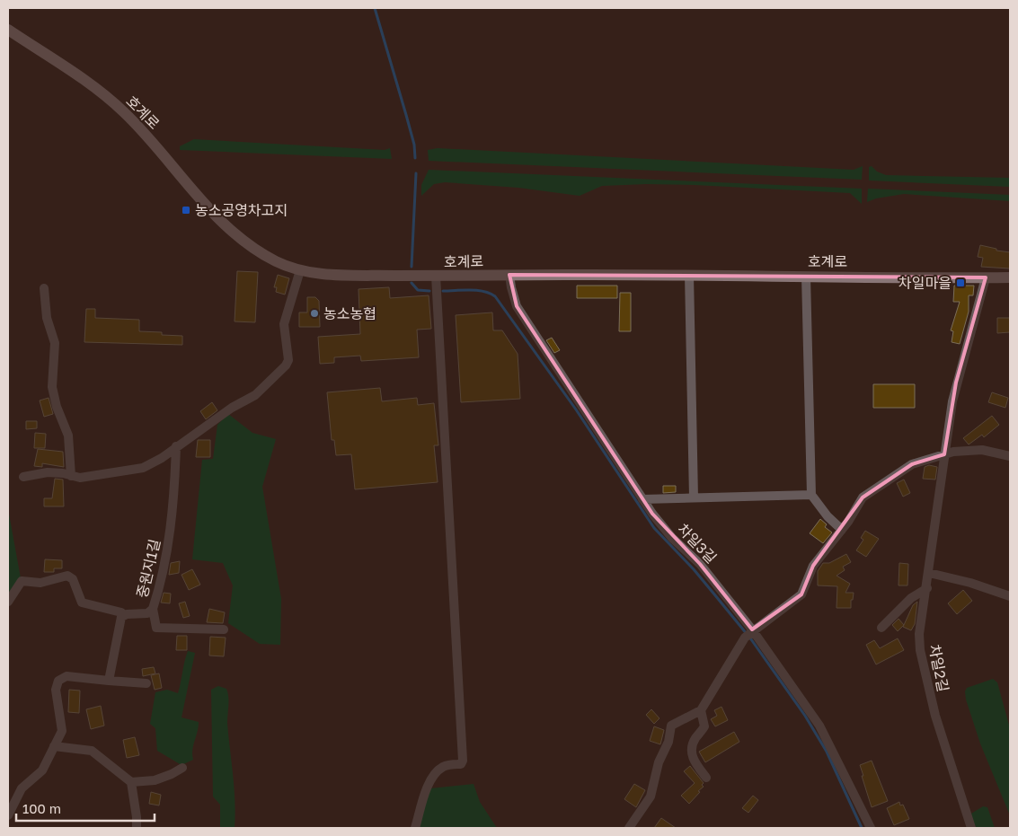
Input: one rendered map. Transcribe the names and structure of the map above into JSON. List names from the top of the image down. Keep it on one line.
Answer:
{"streets":{"street":["호계로","차일3길","중원지1길","차일2길"]},"crossings":[["호계로","차일3길"],["호계로","차일2길"]],"places":{"transit":["농소공영차고지","차일마을"],"other":["농소농협"]},"scale_bar":"100 m"}
